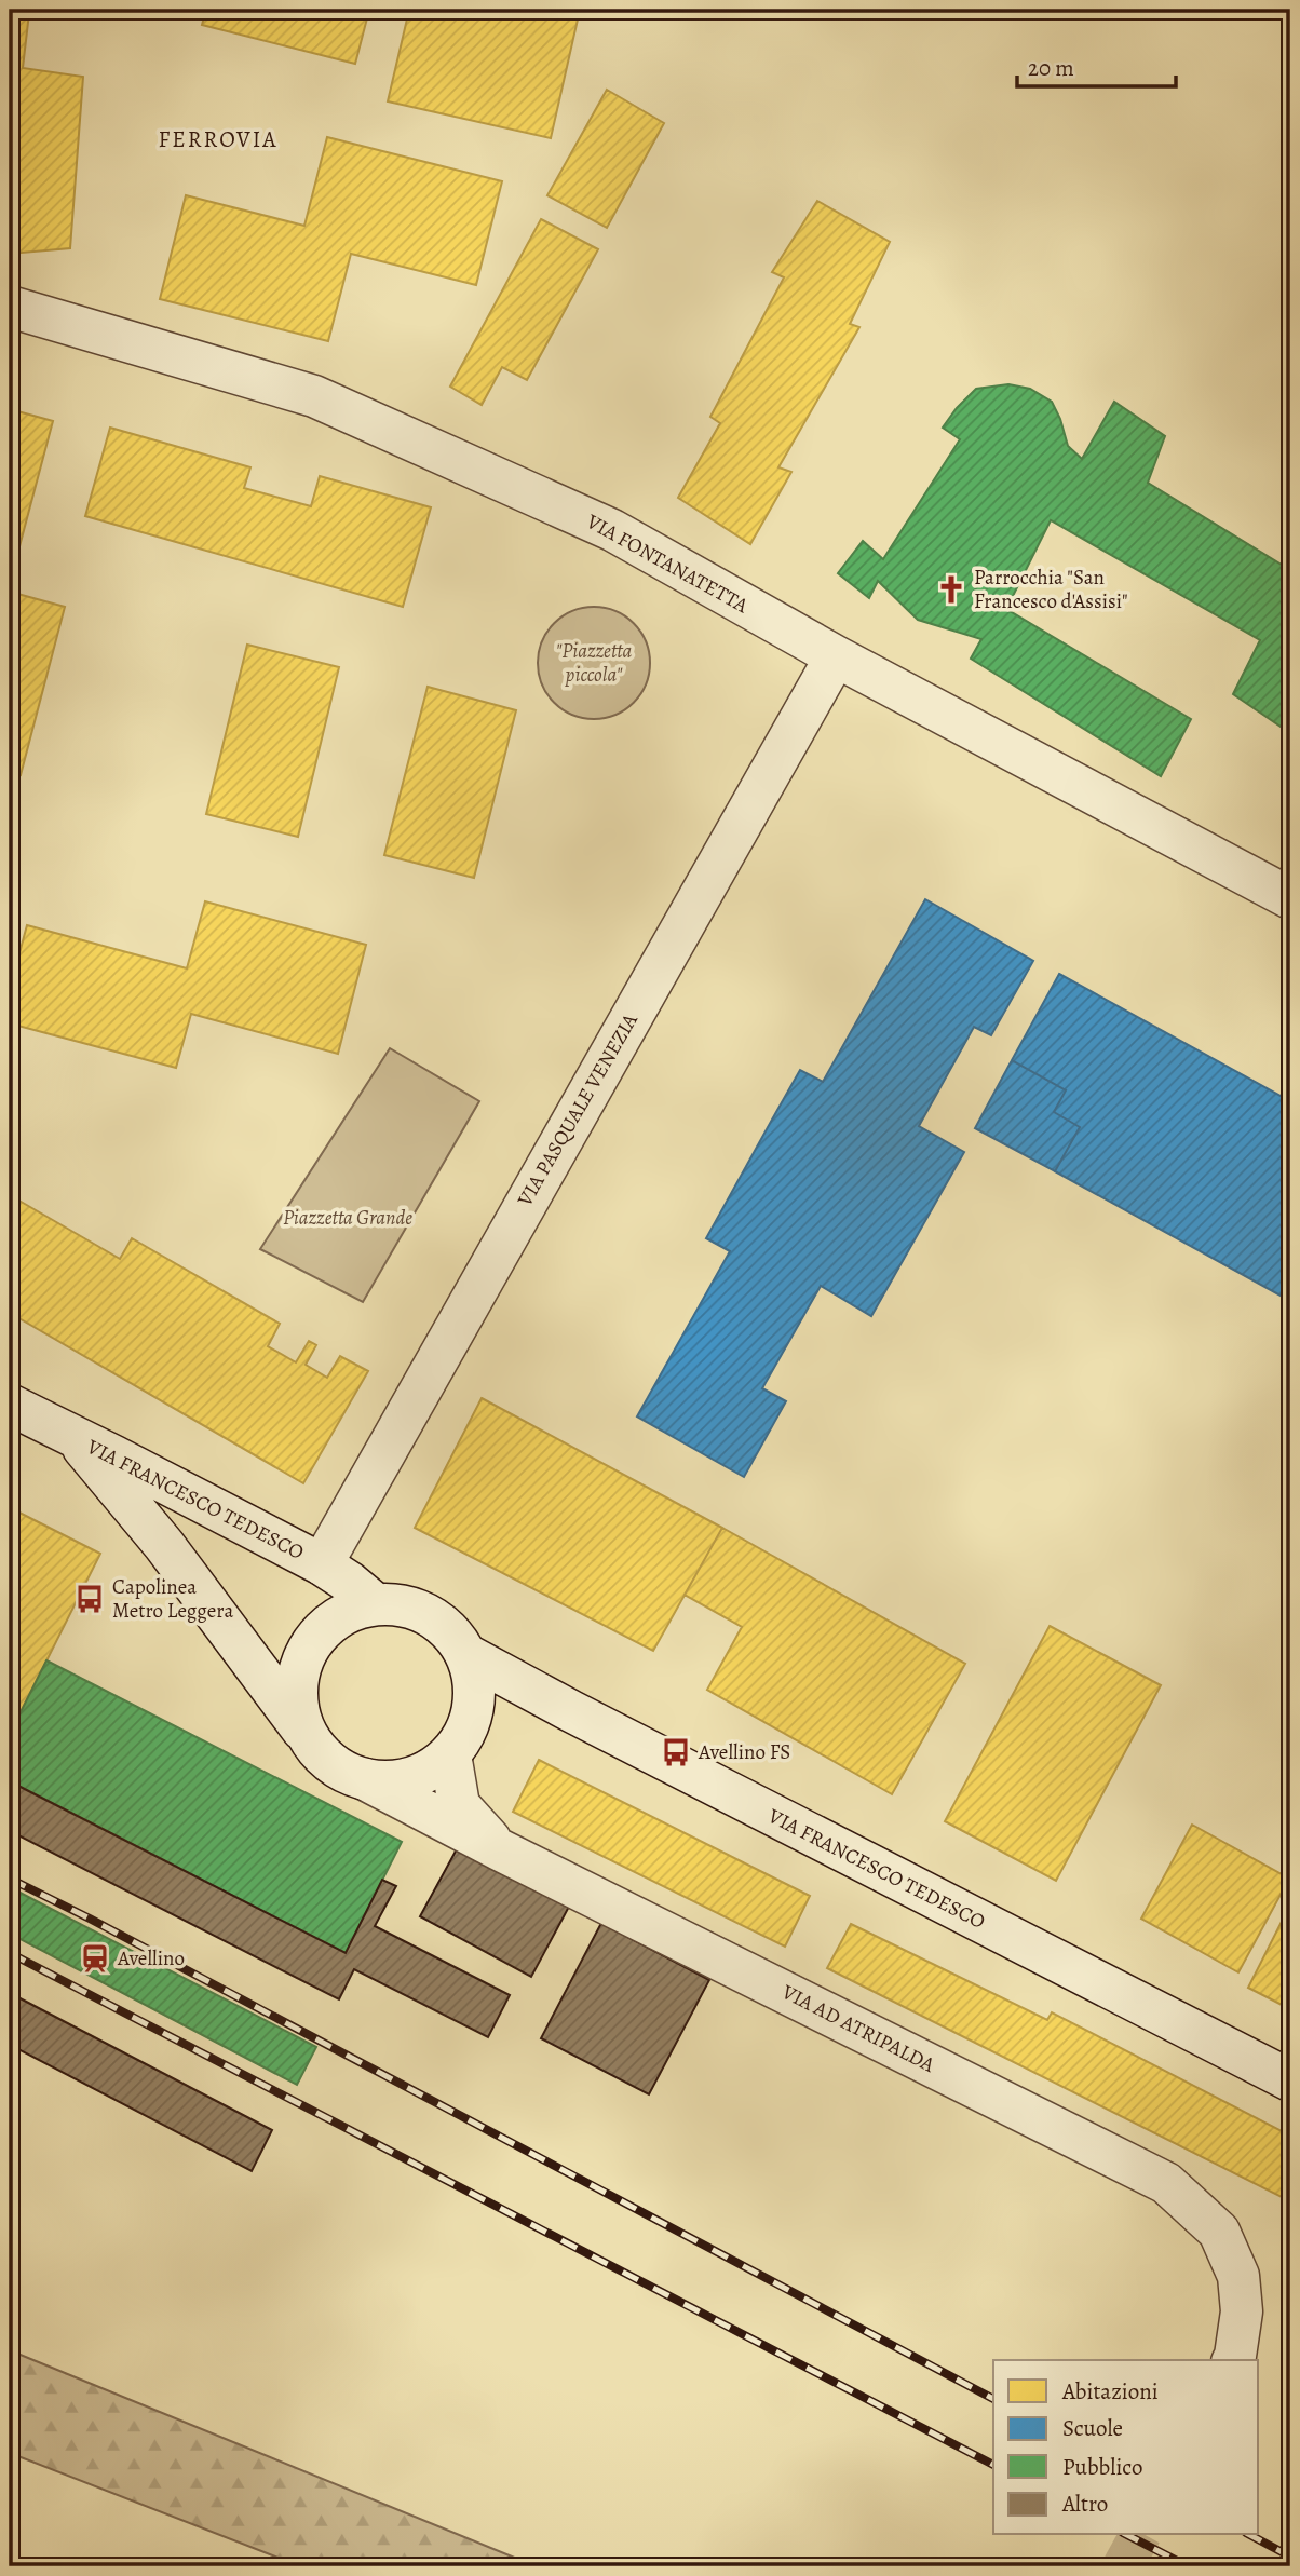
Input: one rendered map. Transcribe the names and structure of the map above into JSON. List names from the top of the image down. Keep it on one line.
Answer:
{"streets":{"street":["VIA FONTANATETTA","VIA PASQUALE VENEZIA","VIA FRANCESCO TEDESCO","VIA AD ATRIPALDA"]},"crossings":[["VIA FONTANATETTA","VIA PASQUALE VENEZIA"],["VIA PASQUALE VENEZIA","VIA FRANCESCO TEDESCO"],["VIA FRANCESCO TEDESCO","VIA AD ATRIPALDA"]],"districts":["FERROVIA"],"parks":["\"Piazzetta piccola\"","Piazzetta Grande"],"places":{"church":["Parrocchia \"San Francesco d'Assisi\""],"bus stop":["Capolinea Metro Leggera","Avellino FS"],"station":["Avellino"]},"legend":["Abitazioni","Scuole","Pubblico","Altro"],"scale_bar":"20 m"}
